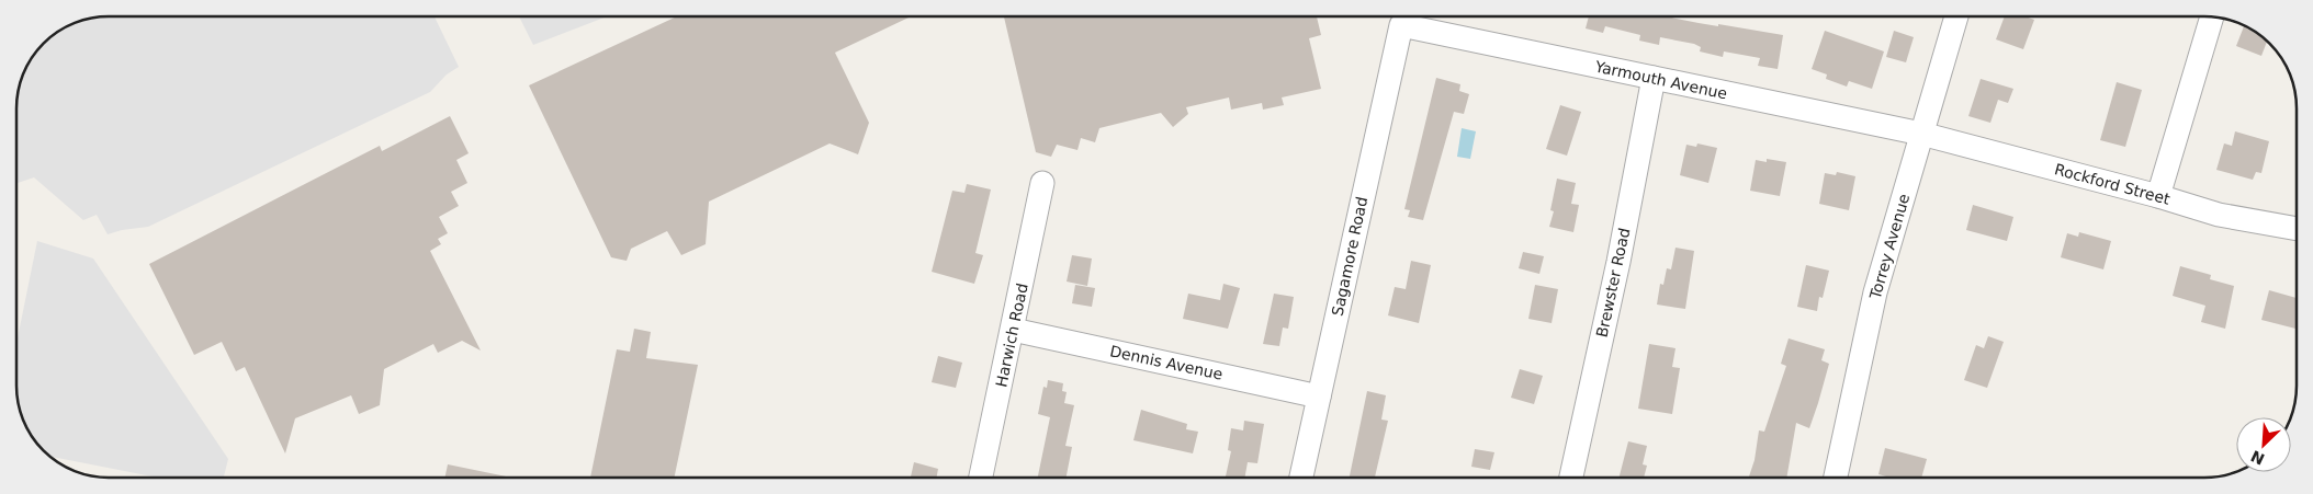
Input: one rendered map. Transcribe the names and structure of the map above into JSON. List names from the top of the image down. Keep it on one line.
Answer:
{"streets":{"street":["Yarmouth Avenue","Rockford Street","Torrey Avenue","Sagamore Road","Brewster Road","Harwich Road","Dennis Avenue"]},"crossings":[["Yarmouth Avenue","Rockford Street"],["Yarmouth Avenue","Torrey Avenue"],["Yarmouth Avenue","Sagamore Road"],["Yarmouth Avenue","Brewster Road"],["Rockford Street","Torrey Avenue"],["Sagamore Road","Dennis Avenue"],["Harwich Road","Dennis Avenue"]],"north":"bottom left"}
